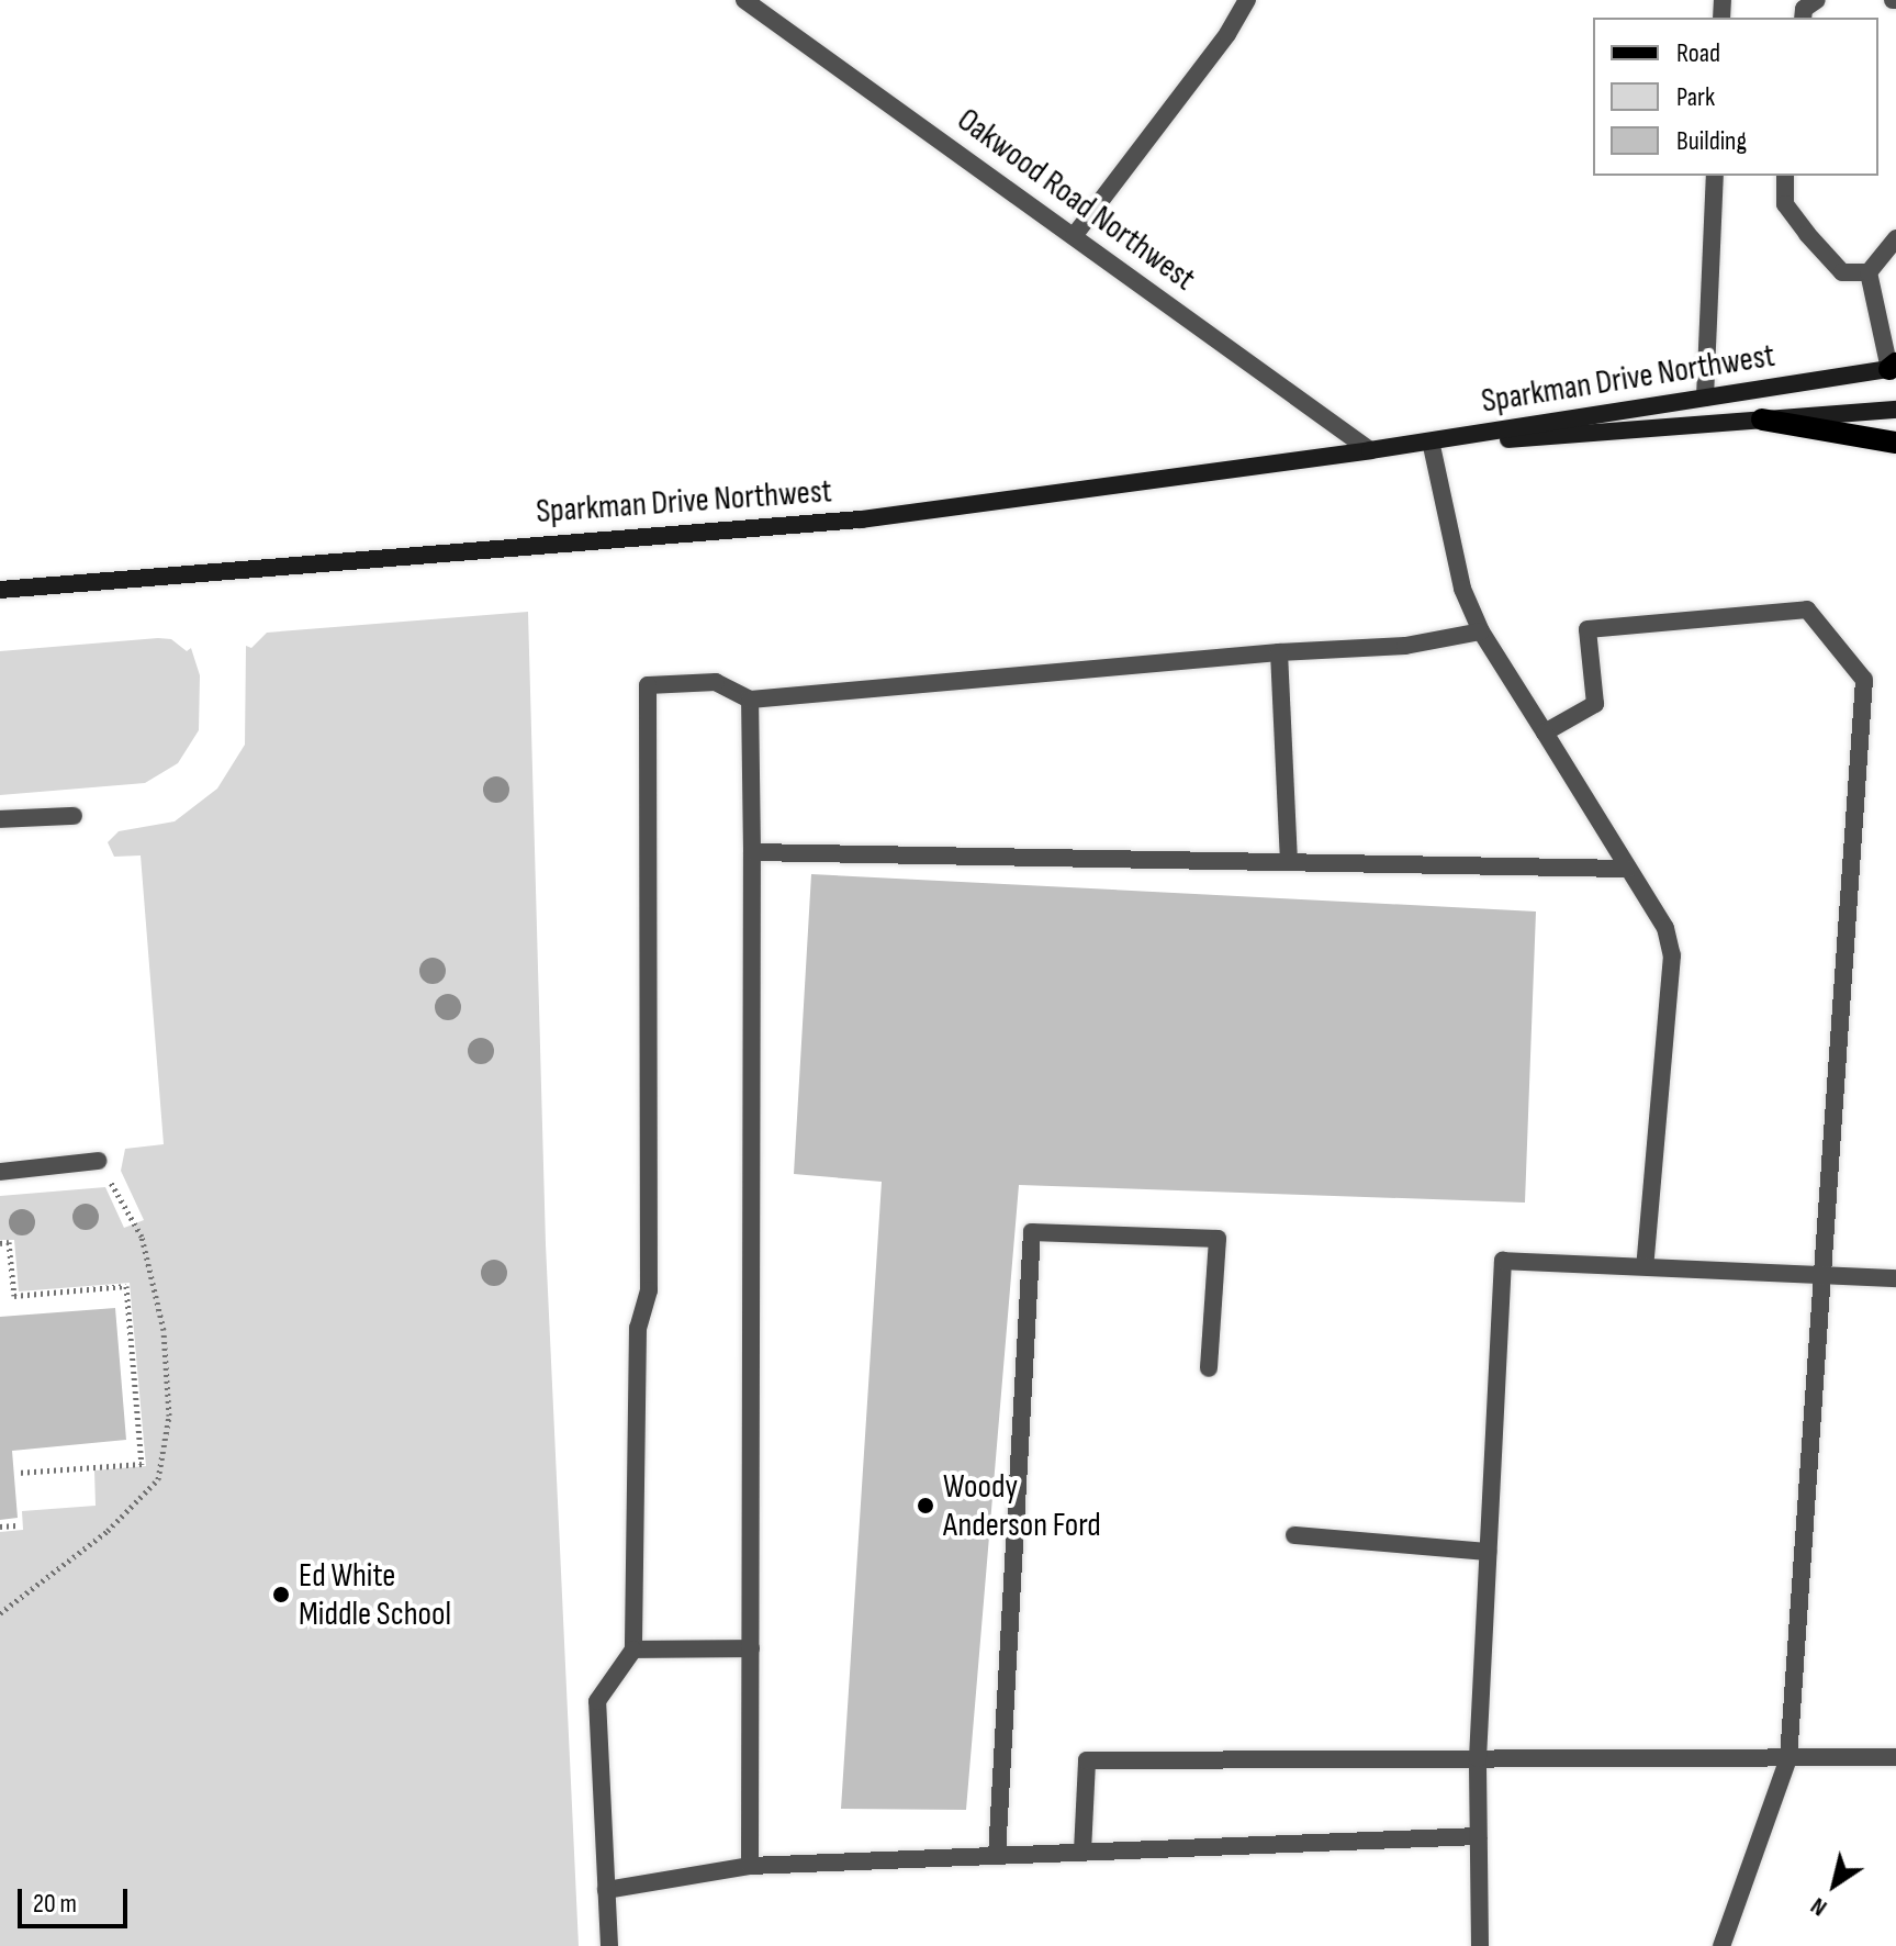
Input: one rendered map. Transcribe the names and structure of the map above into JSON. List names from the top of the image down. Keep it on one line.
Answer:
{"streets":{"main road":["Sparkman Drive Northwest"],"street":["Oakwood Road Northwest"]},"crossings":[["Oakwood Road Northwest","Sparkman Drive Northwest"]],"places":["Woody Anderson Ford","Ed White Middle School"],"legend":["Road","Park","Building"],"scale_bar":"20 m","north":"bottom left"}
